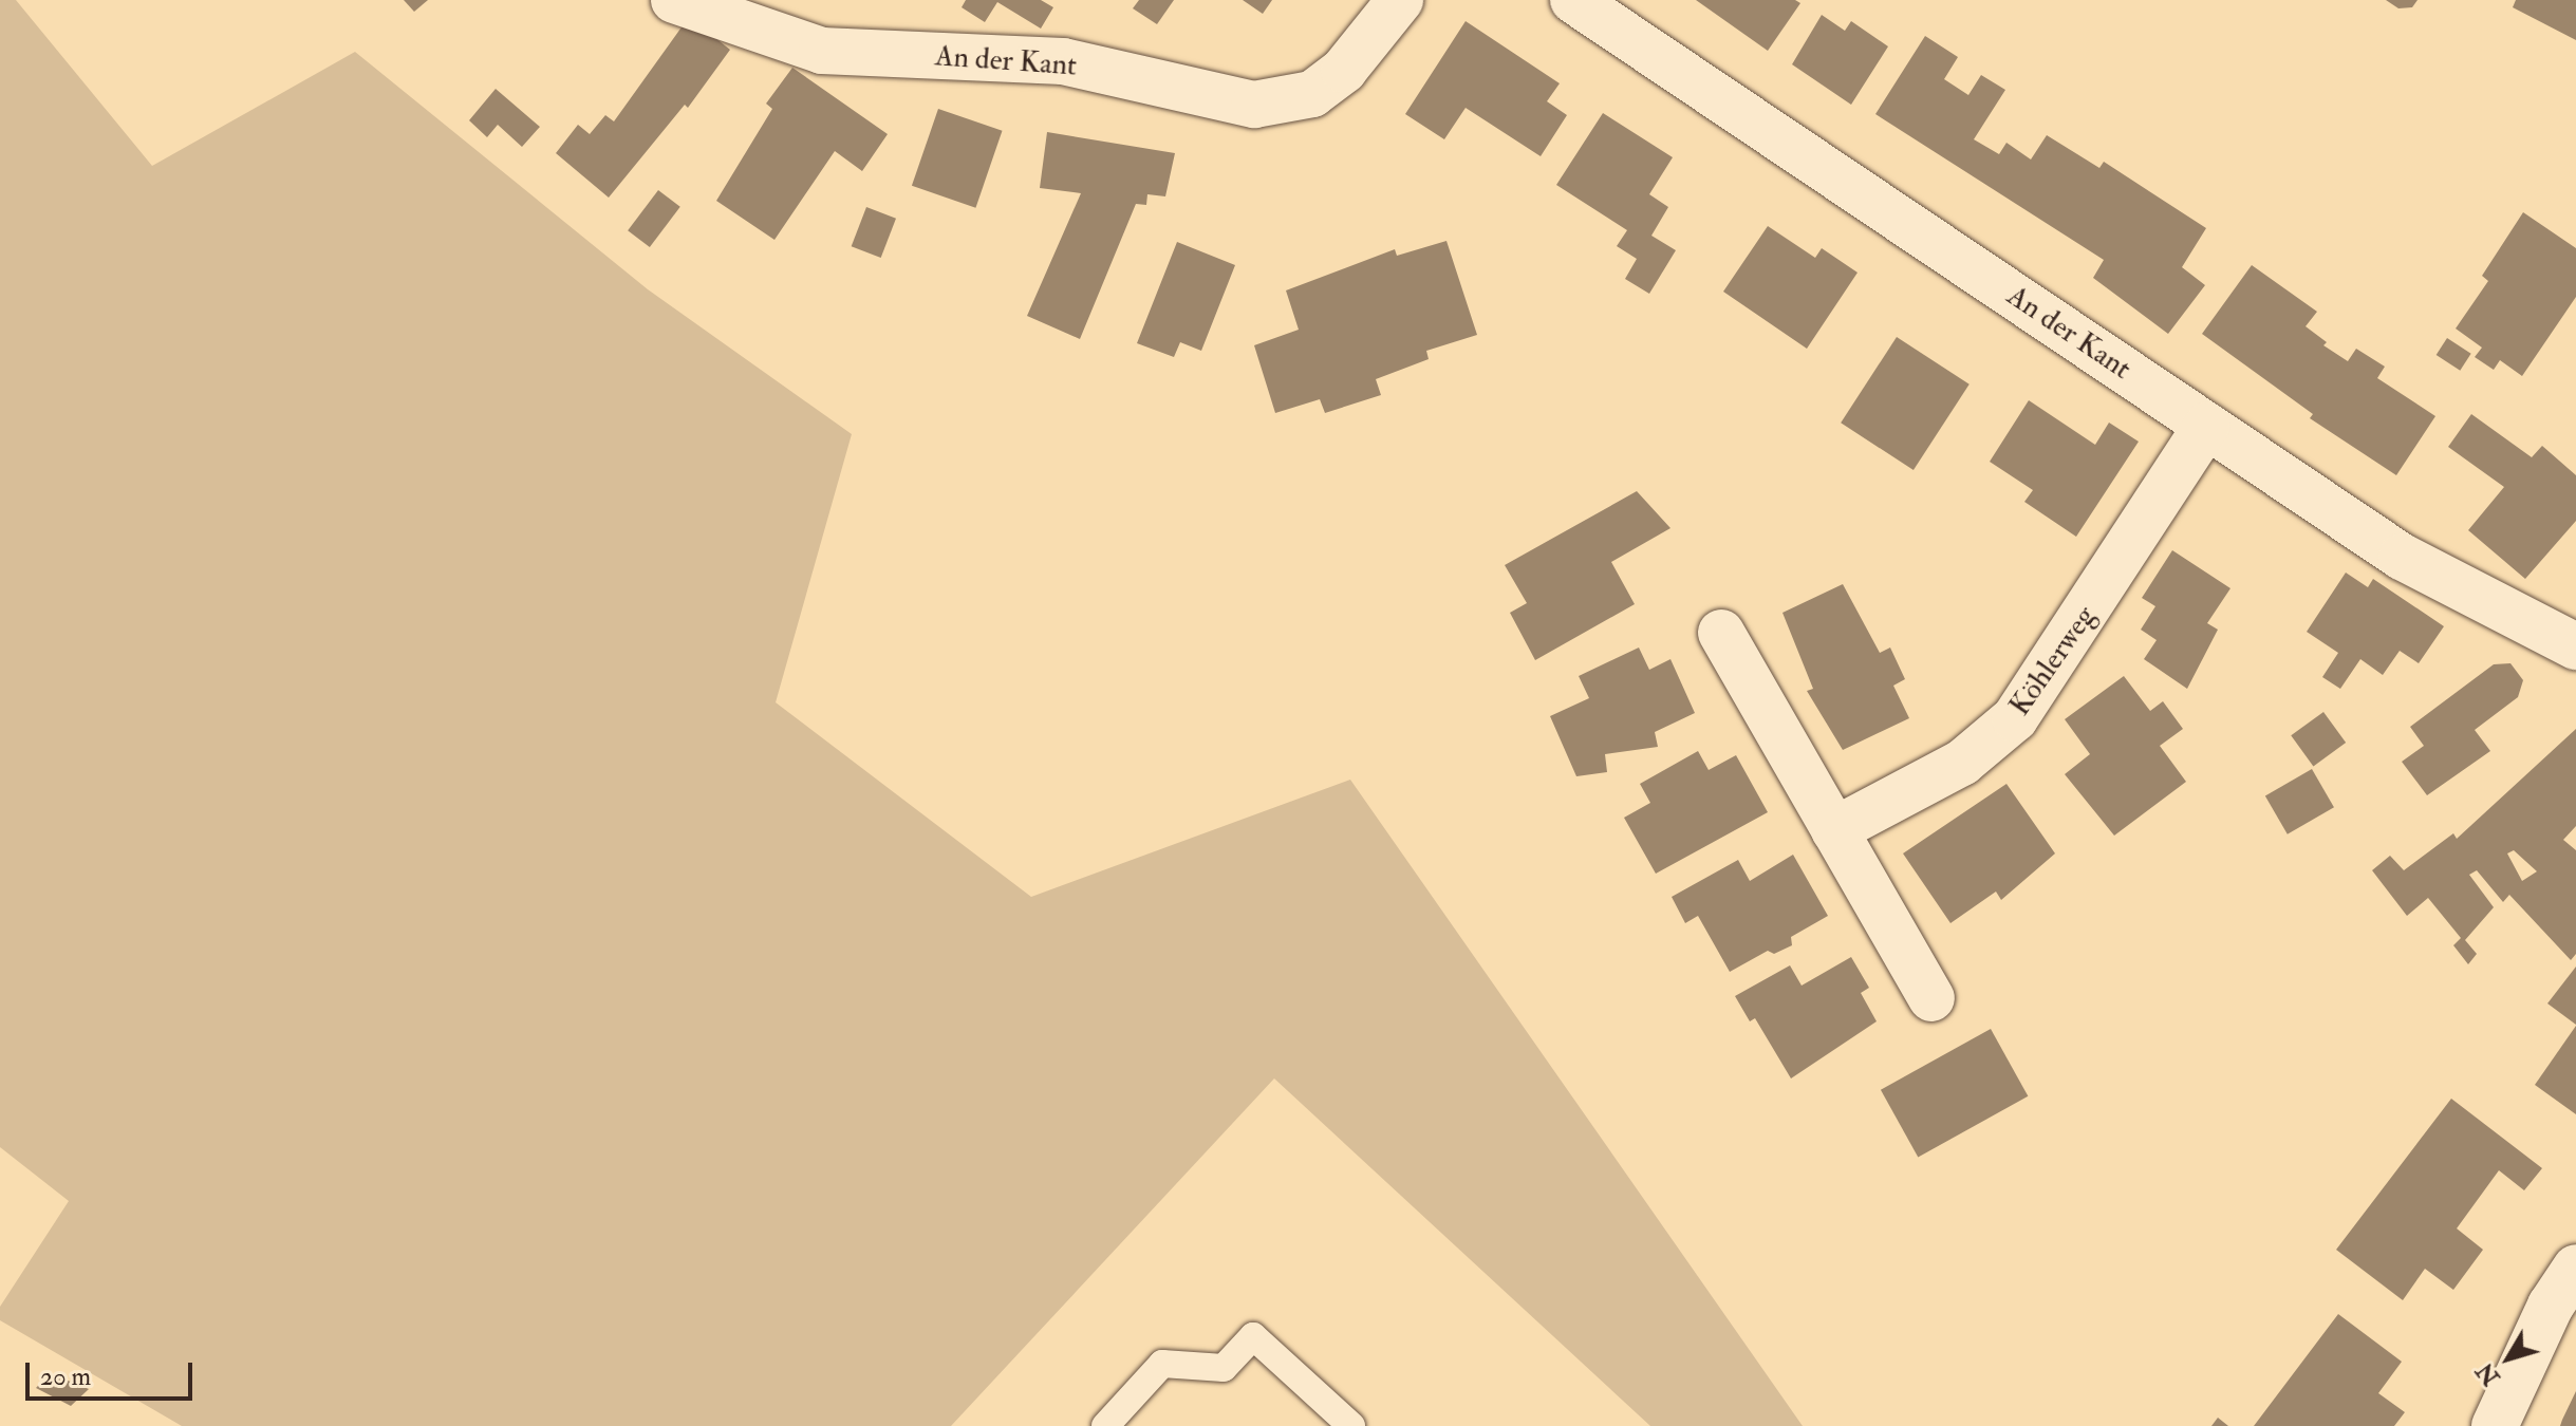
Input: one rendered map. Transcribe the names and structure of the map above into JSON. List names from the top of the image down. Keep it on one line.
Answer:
{"streets":{"street":["An der Kant","Köhlerweg"]},"crossings":[["An der Kant","Köhlerweg"]],"scale_bar":"20 m","north":"bottom left"}
